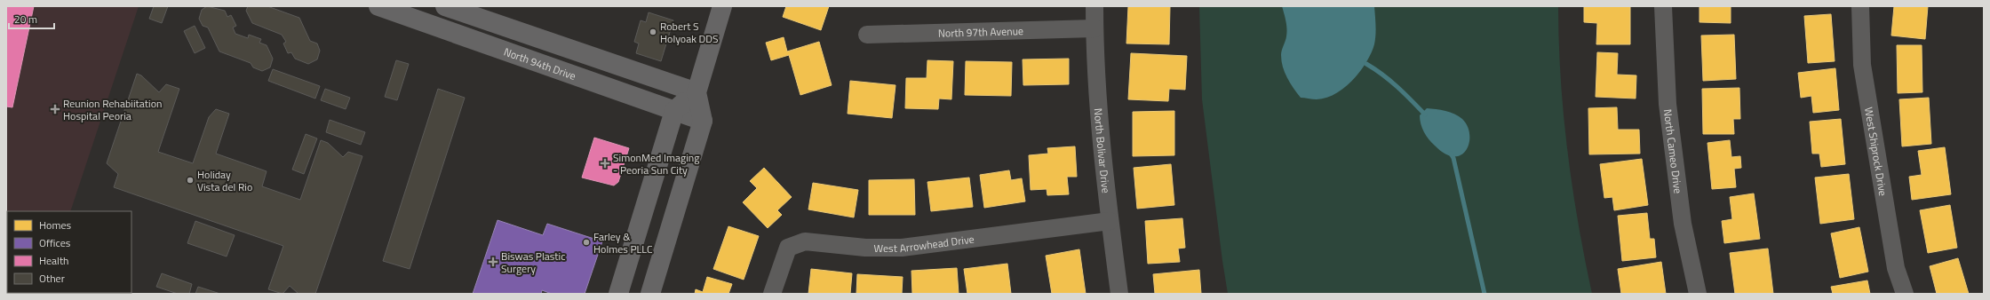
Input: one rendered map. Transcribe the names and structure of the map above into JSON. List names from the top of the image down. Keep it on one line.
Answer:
{"streets":{"street":["North 97th Avenue","North 94th Drive","North Bolivar Drive","North Cameo Drive","West Shiprock Drive","West Arrowhead Drive"]},"crossings":[["North 97th Avenue","North Bolivar Drive"],["North Bolivar Drive","West Arrowhead Drive"]],"places":{"other":["Robert S Holyoak DDS","Holiday Vista del Rio","Farley & Holmes PLLC"],"health":["Reunion Rehabiitation Hospital Peoria","SimonMed Imaging - Peoria Sun City","Biswas Plastic Surgery"]},"legend":["Homes","Offices","Health","Other"],"scale_bar":"20 m"}
